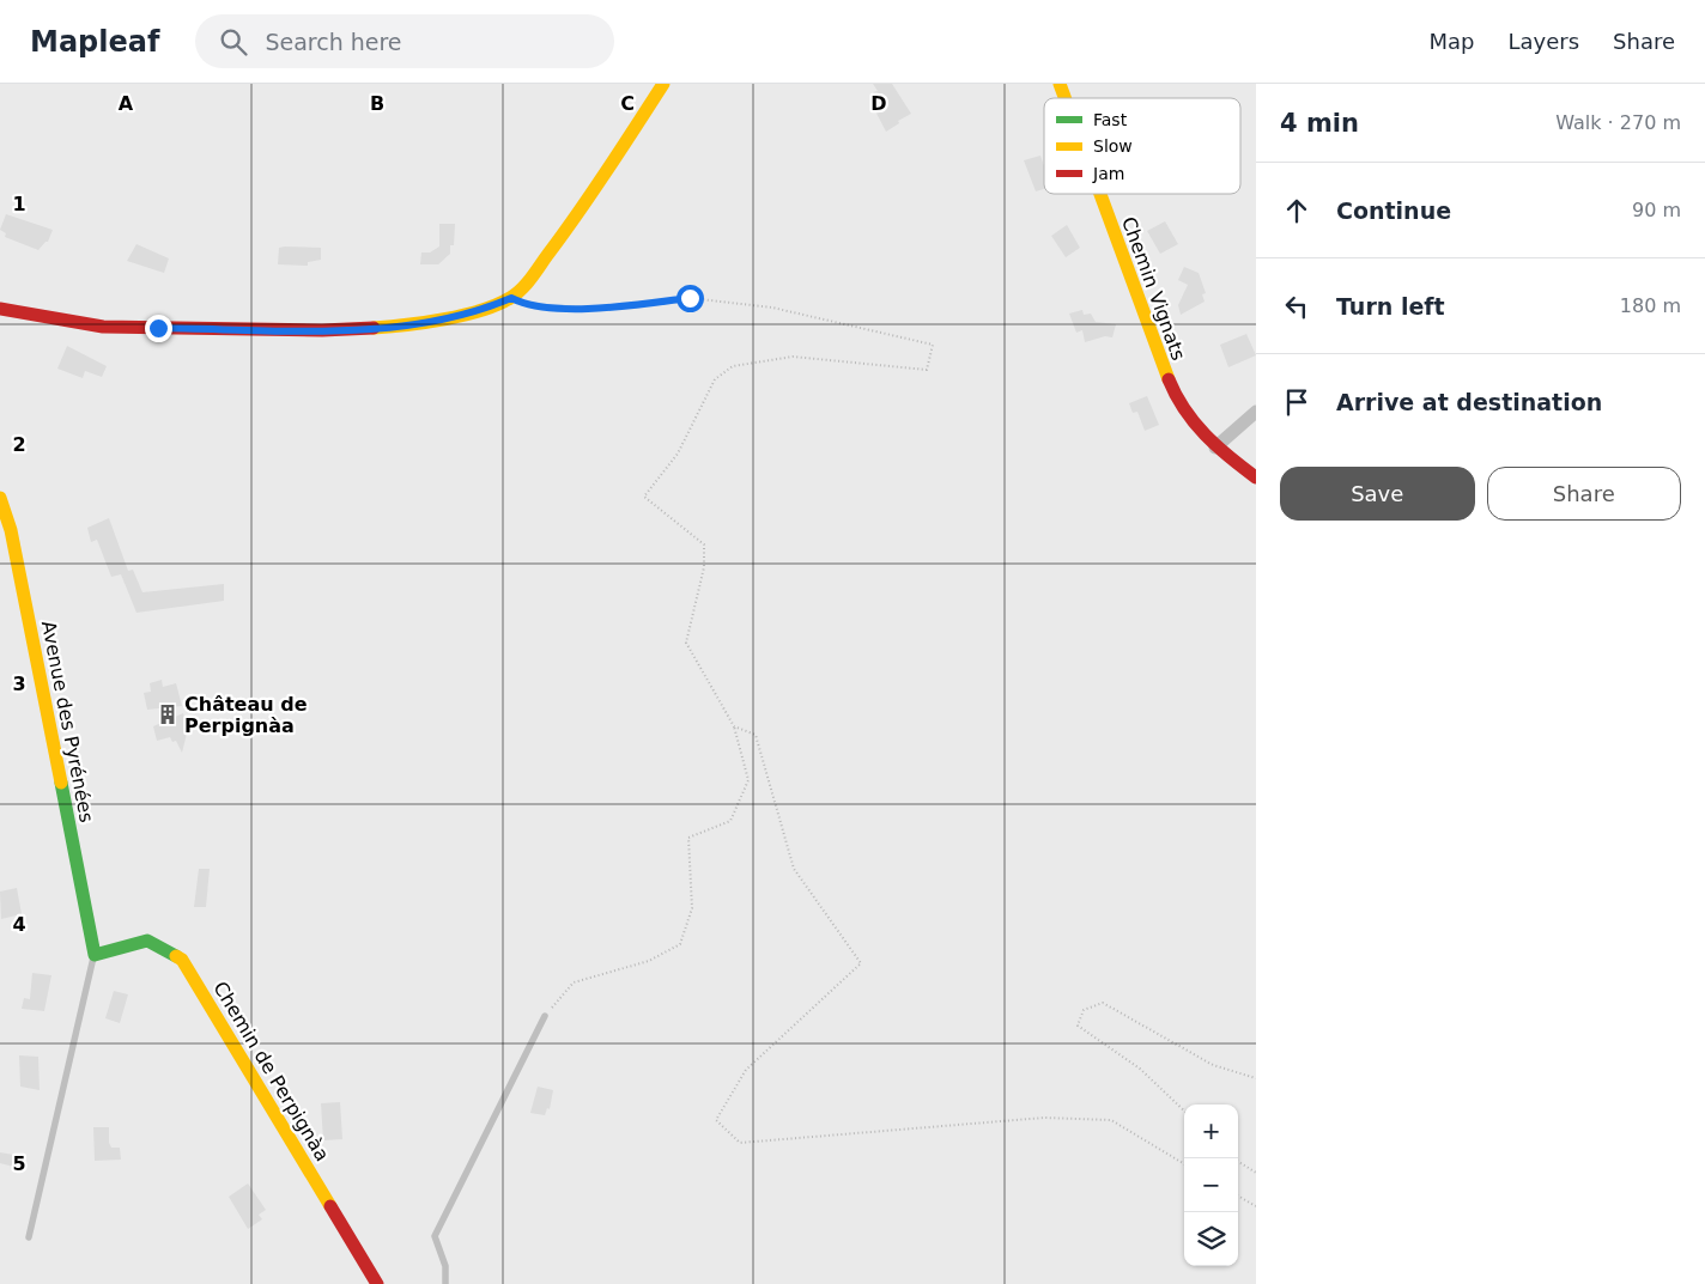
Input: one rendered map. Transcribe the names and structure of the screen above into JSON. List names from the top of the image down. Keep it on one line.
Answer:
{"streets":{"street":["Chemin Vignats","Avenue des Pyrénées","Chemin de Perpignàa"]},"crossings":[["Avenue des Pyrénées","Chemin de Perpignàa"]],"places":{"building":["Château de Perpignàa"]},"legend":["Fast","Slow","Jam"],"page":{"header":"Mapleaf","search":"Search here","nav":["Map","Layers","Share"],"heading":["4 min","Walk · 270 m"],"list":[["Continue","90 m"],["Turn left","180 m"],"Arrive at destination"],"buttons":["Save","Share"],"map_buttons":["+","−"]},"grid":{"columns":["A","B","C","D"],"rows":["1","2","3","4","5"]}}
